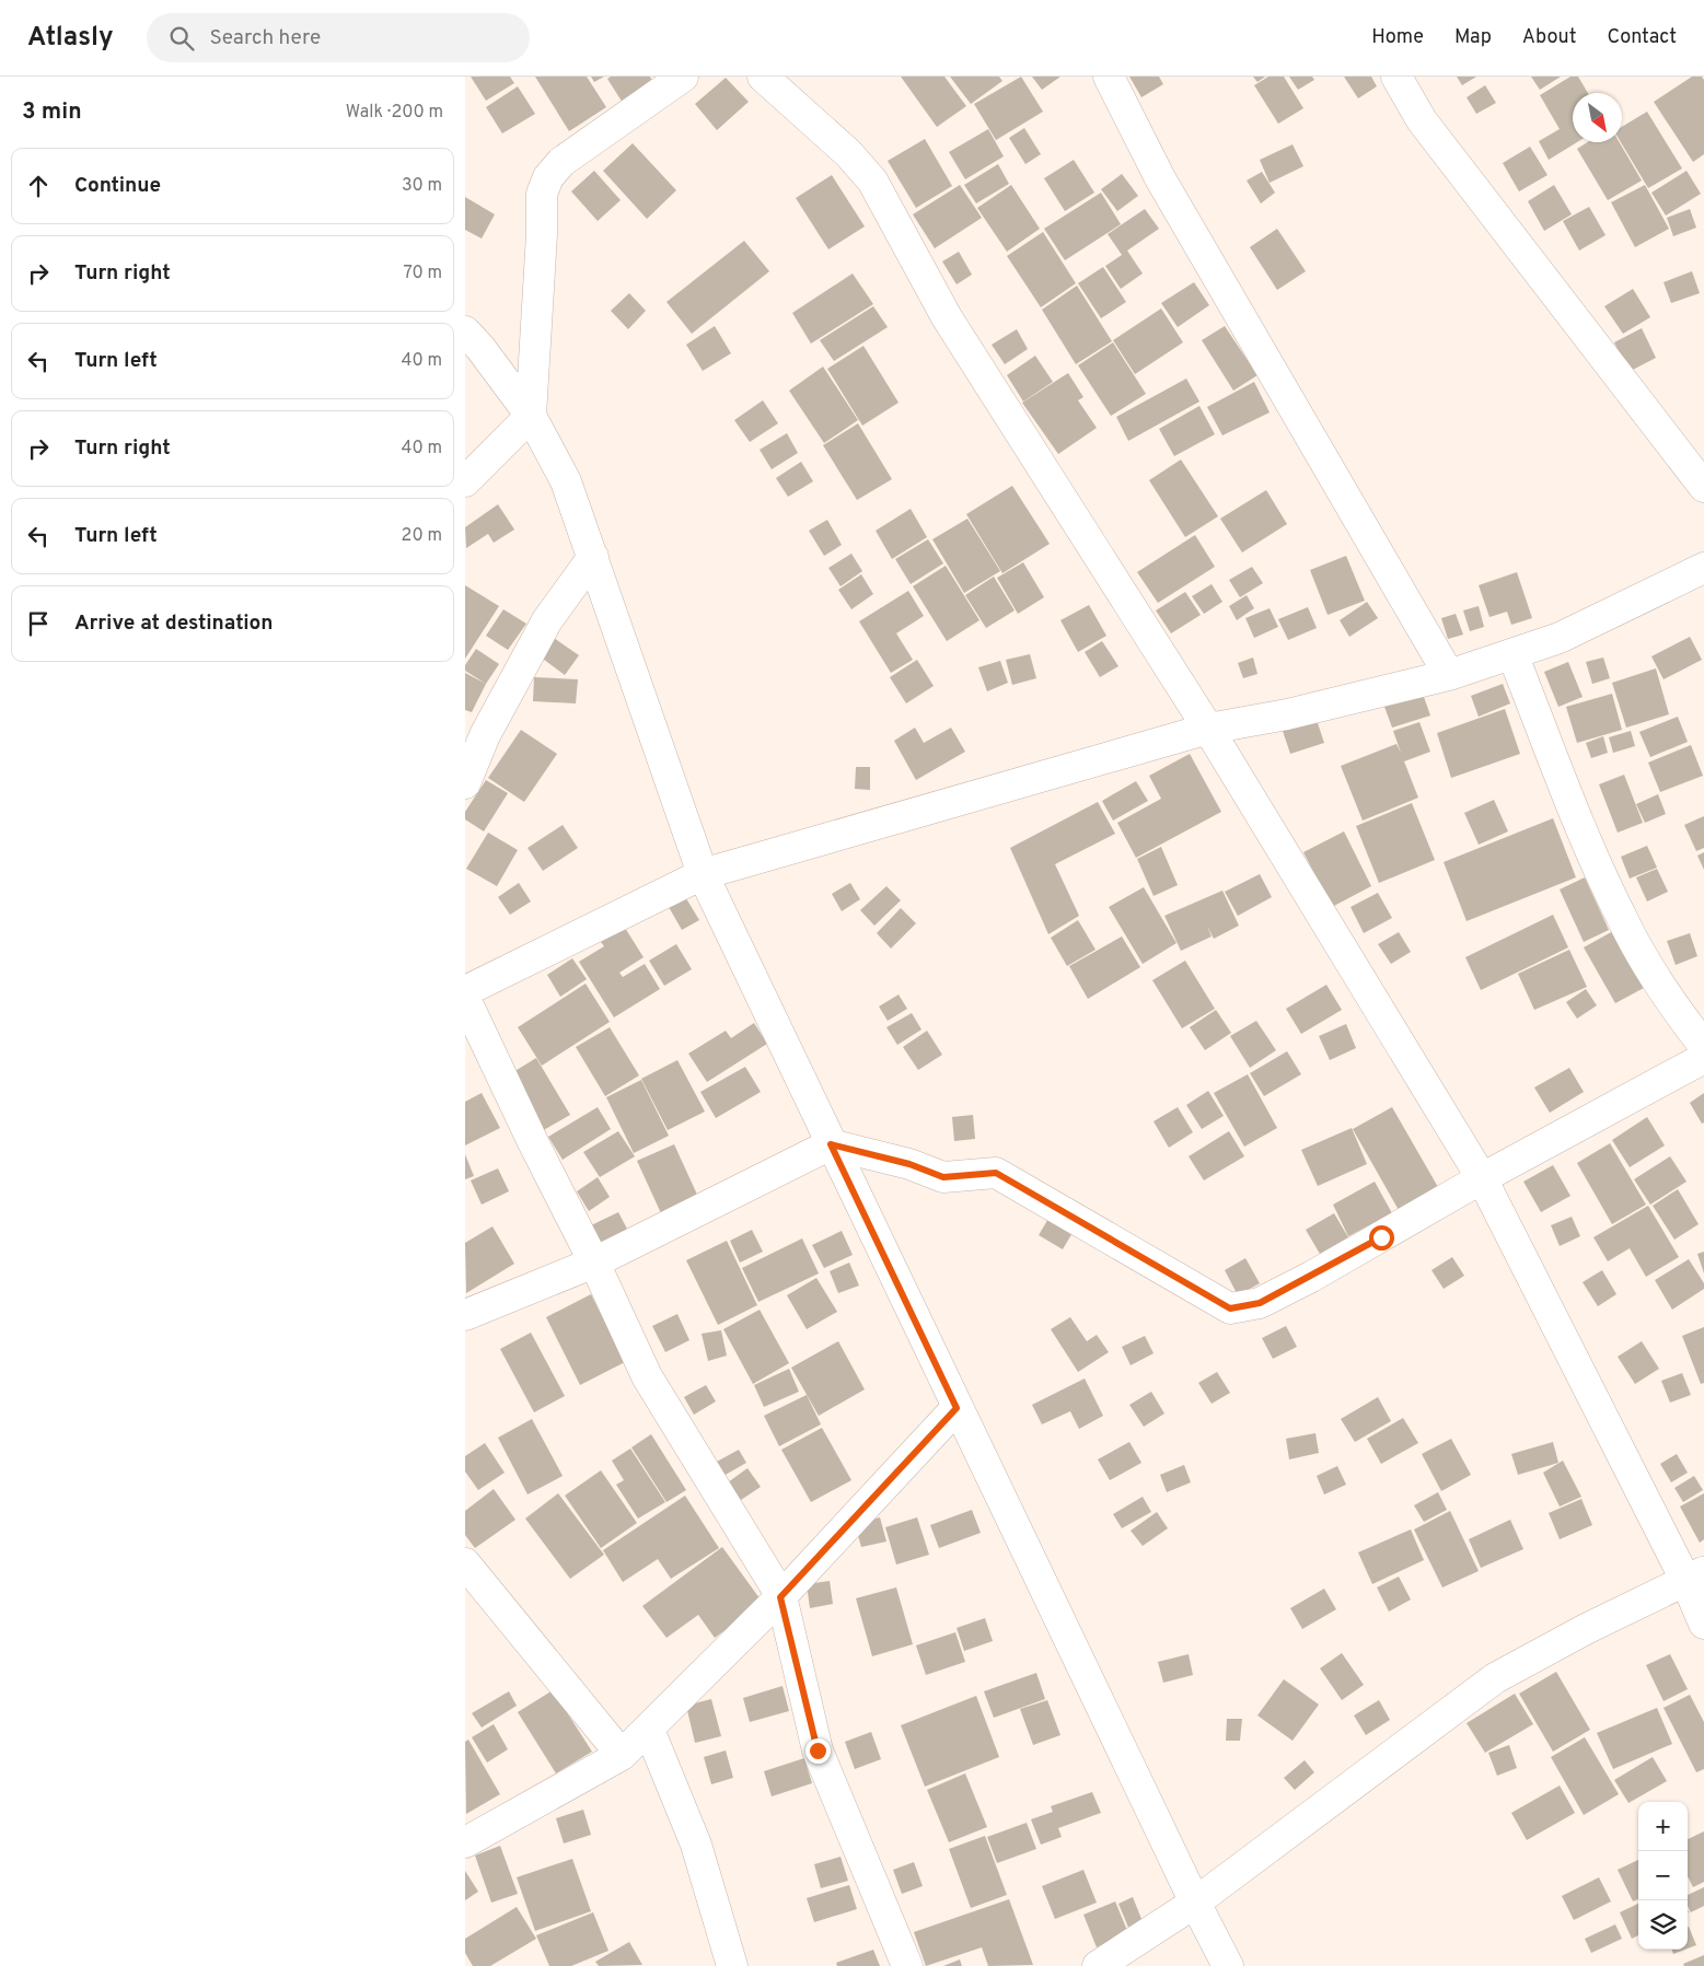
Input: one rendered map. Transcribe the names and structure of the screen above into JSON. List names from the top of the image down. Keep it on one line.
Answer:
{"north":"bottom right","page":{"header":"Atlasly","search":"Search here","nav":["Home","Map","About","Contact"],"heading":["3 min","Walk · 200 m"],"list":[["Continue","30 m"],["Turn right","70 m"],["Turn left","40 m"],["Turn right","40 m"],["Turn left","20 m"],"Arrive at destination"],"map_buttons":["+","−"]}}
